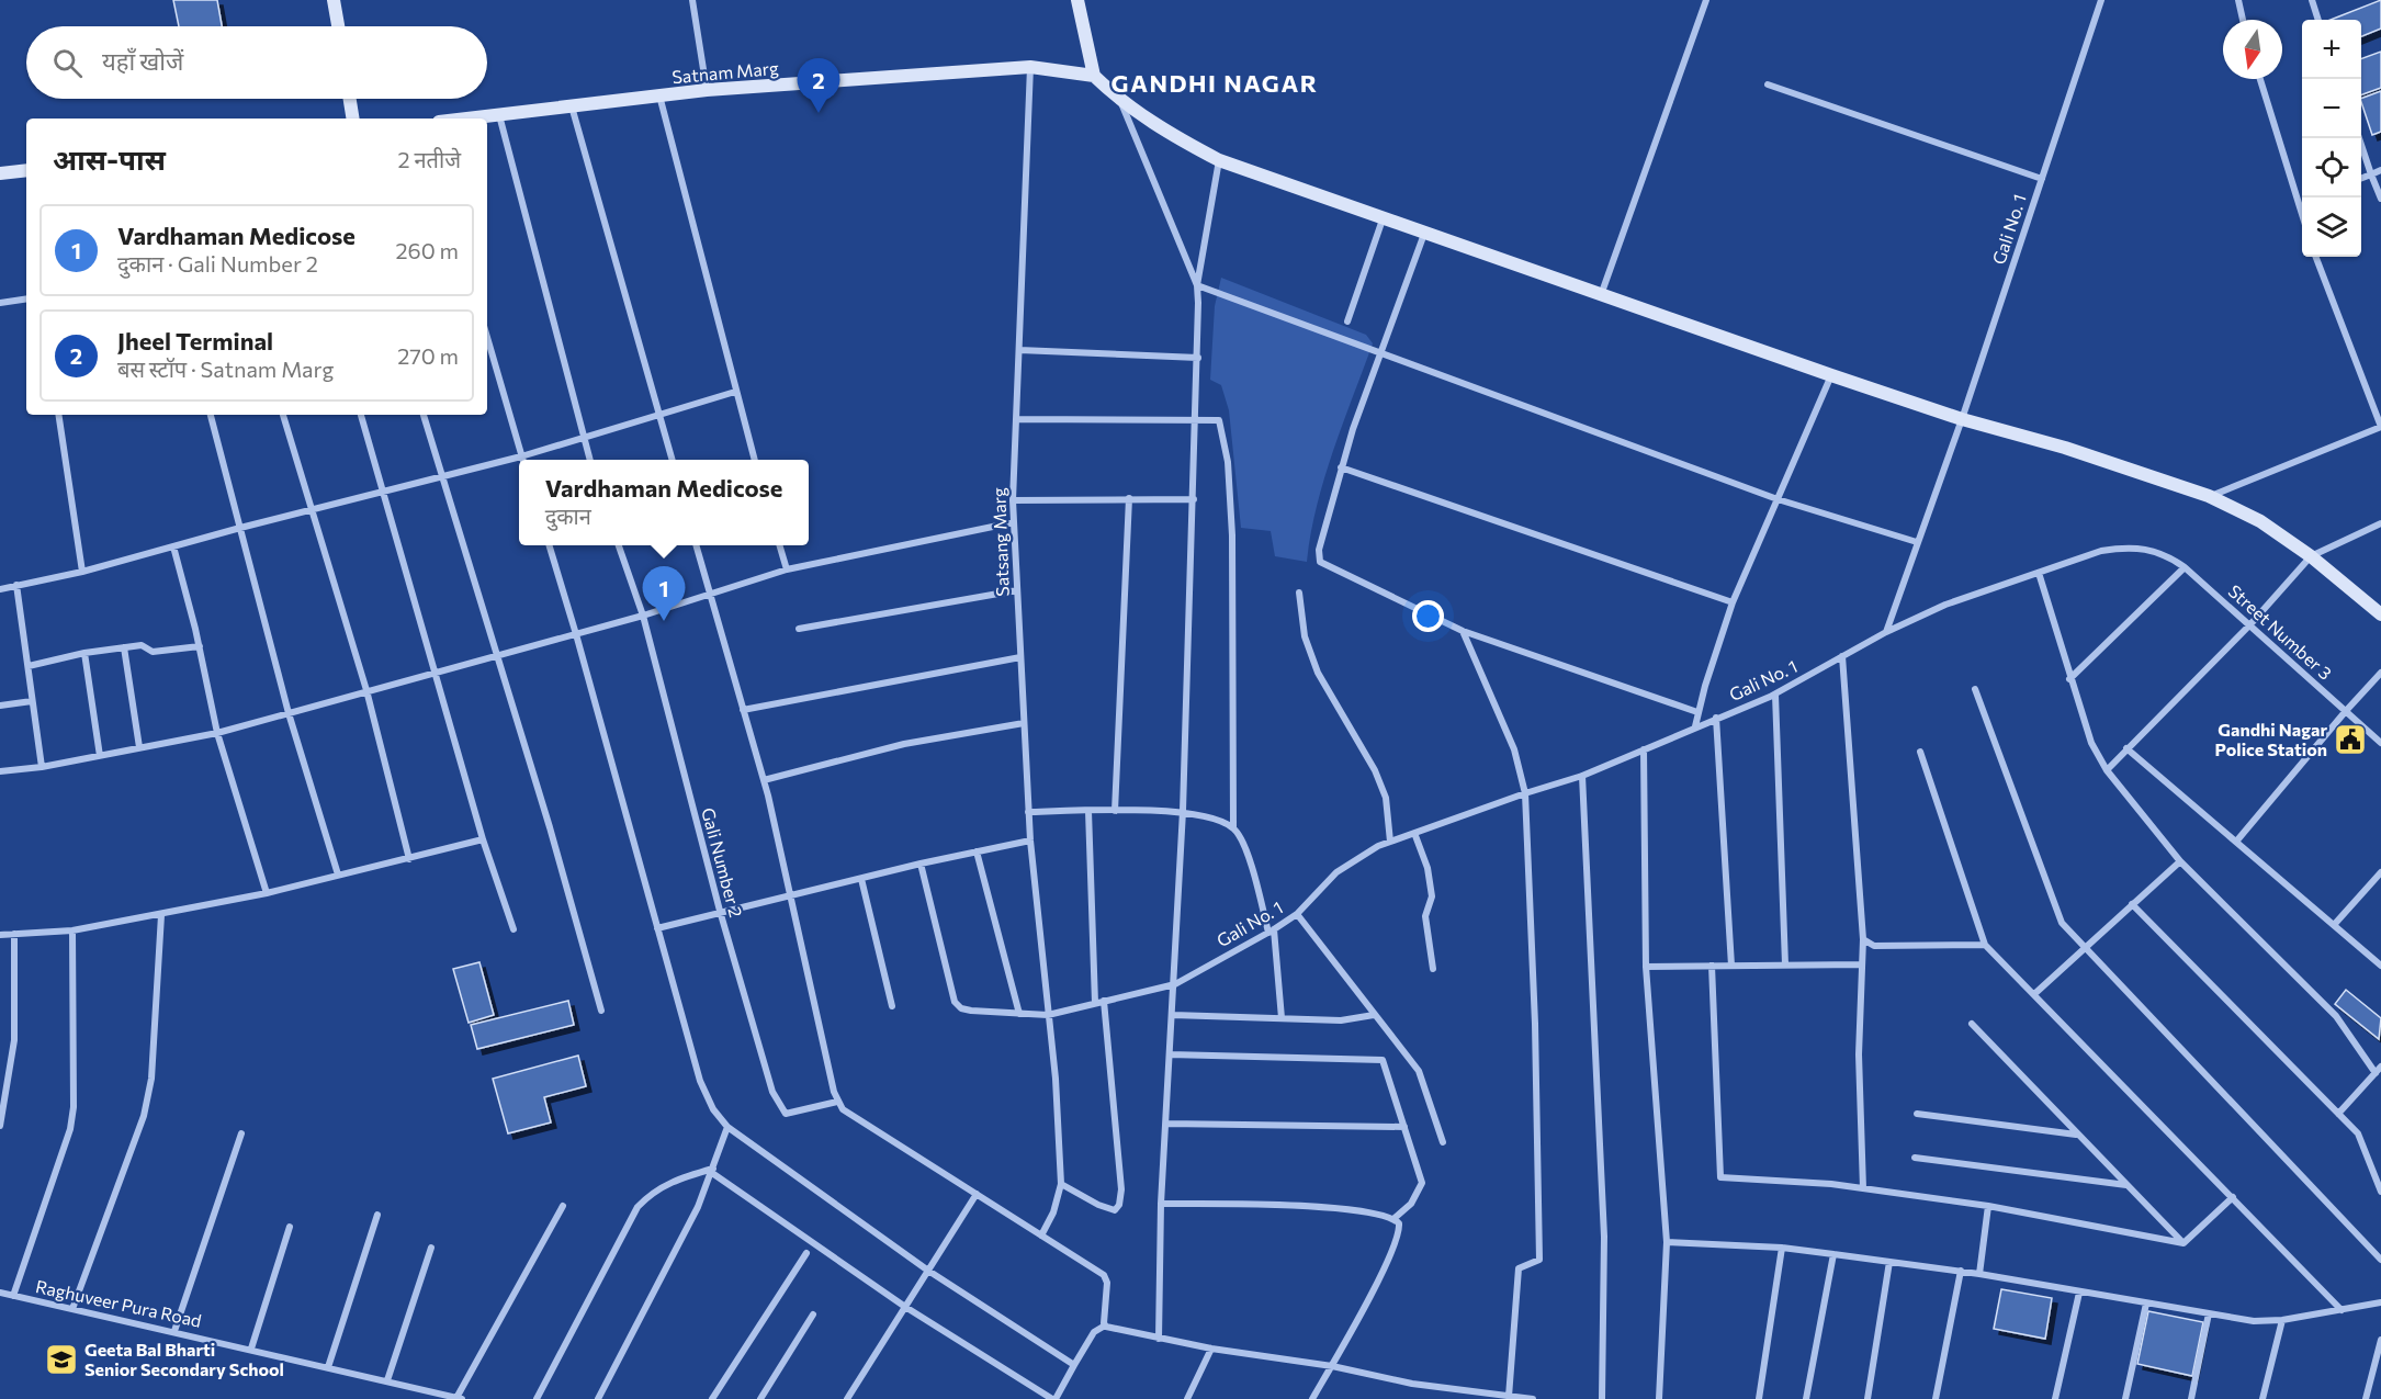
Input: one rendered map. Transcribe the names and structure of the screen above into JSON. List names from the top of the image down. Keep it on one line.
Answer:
{"streets":{"street":["Satnam Marg","Gali No. 1","Satsang Marg","Street Number 3","Gali Number 2","Raghuveer Pura Road"]},"crossings":[["Satnam Marg","Satsang Marg"],["Gali No. 1","Satsang Marg"]],"districts":["GANDHI NAGAR"],"places":{"public building":["Gandhi Nagar Police Station"],"school or university":["Geeta Bal Bharti Senior Secondary School"]},"north":"bottom","page":{"map_buttons":["+","−"],"search":"यहाँ खोजें","pins":["2","1"],"heading":["आस-पास","2 नतीजे"],"list":[{"mark":"1","name":"Vardhaman Medicose","note":"दुकान · Gali Number 2","value":"260 m"},{"mark":"2","name":"Jheel Terminal","note":"बस स्टॉप · Satnam Marg","value":"270 m"}],"popup":["Vardhaman Medicose","दुकान"]}}
